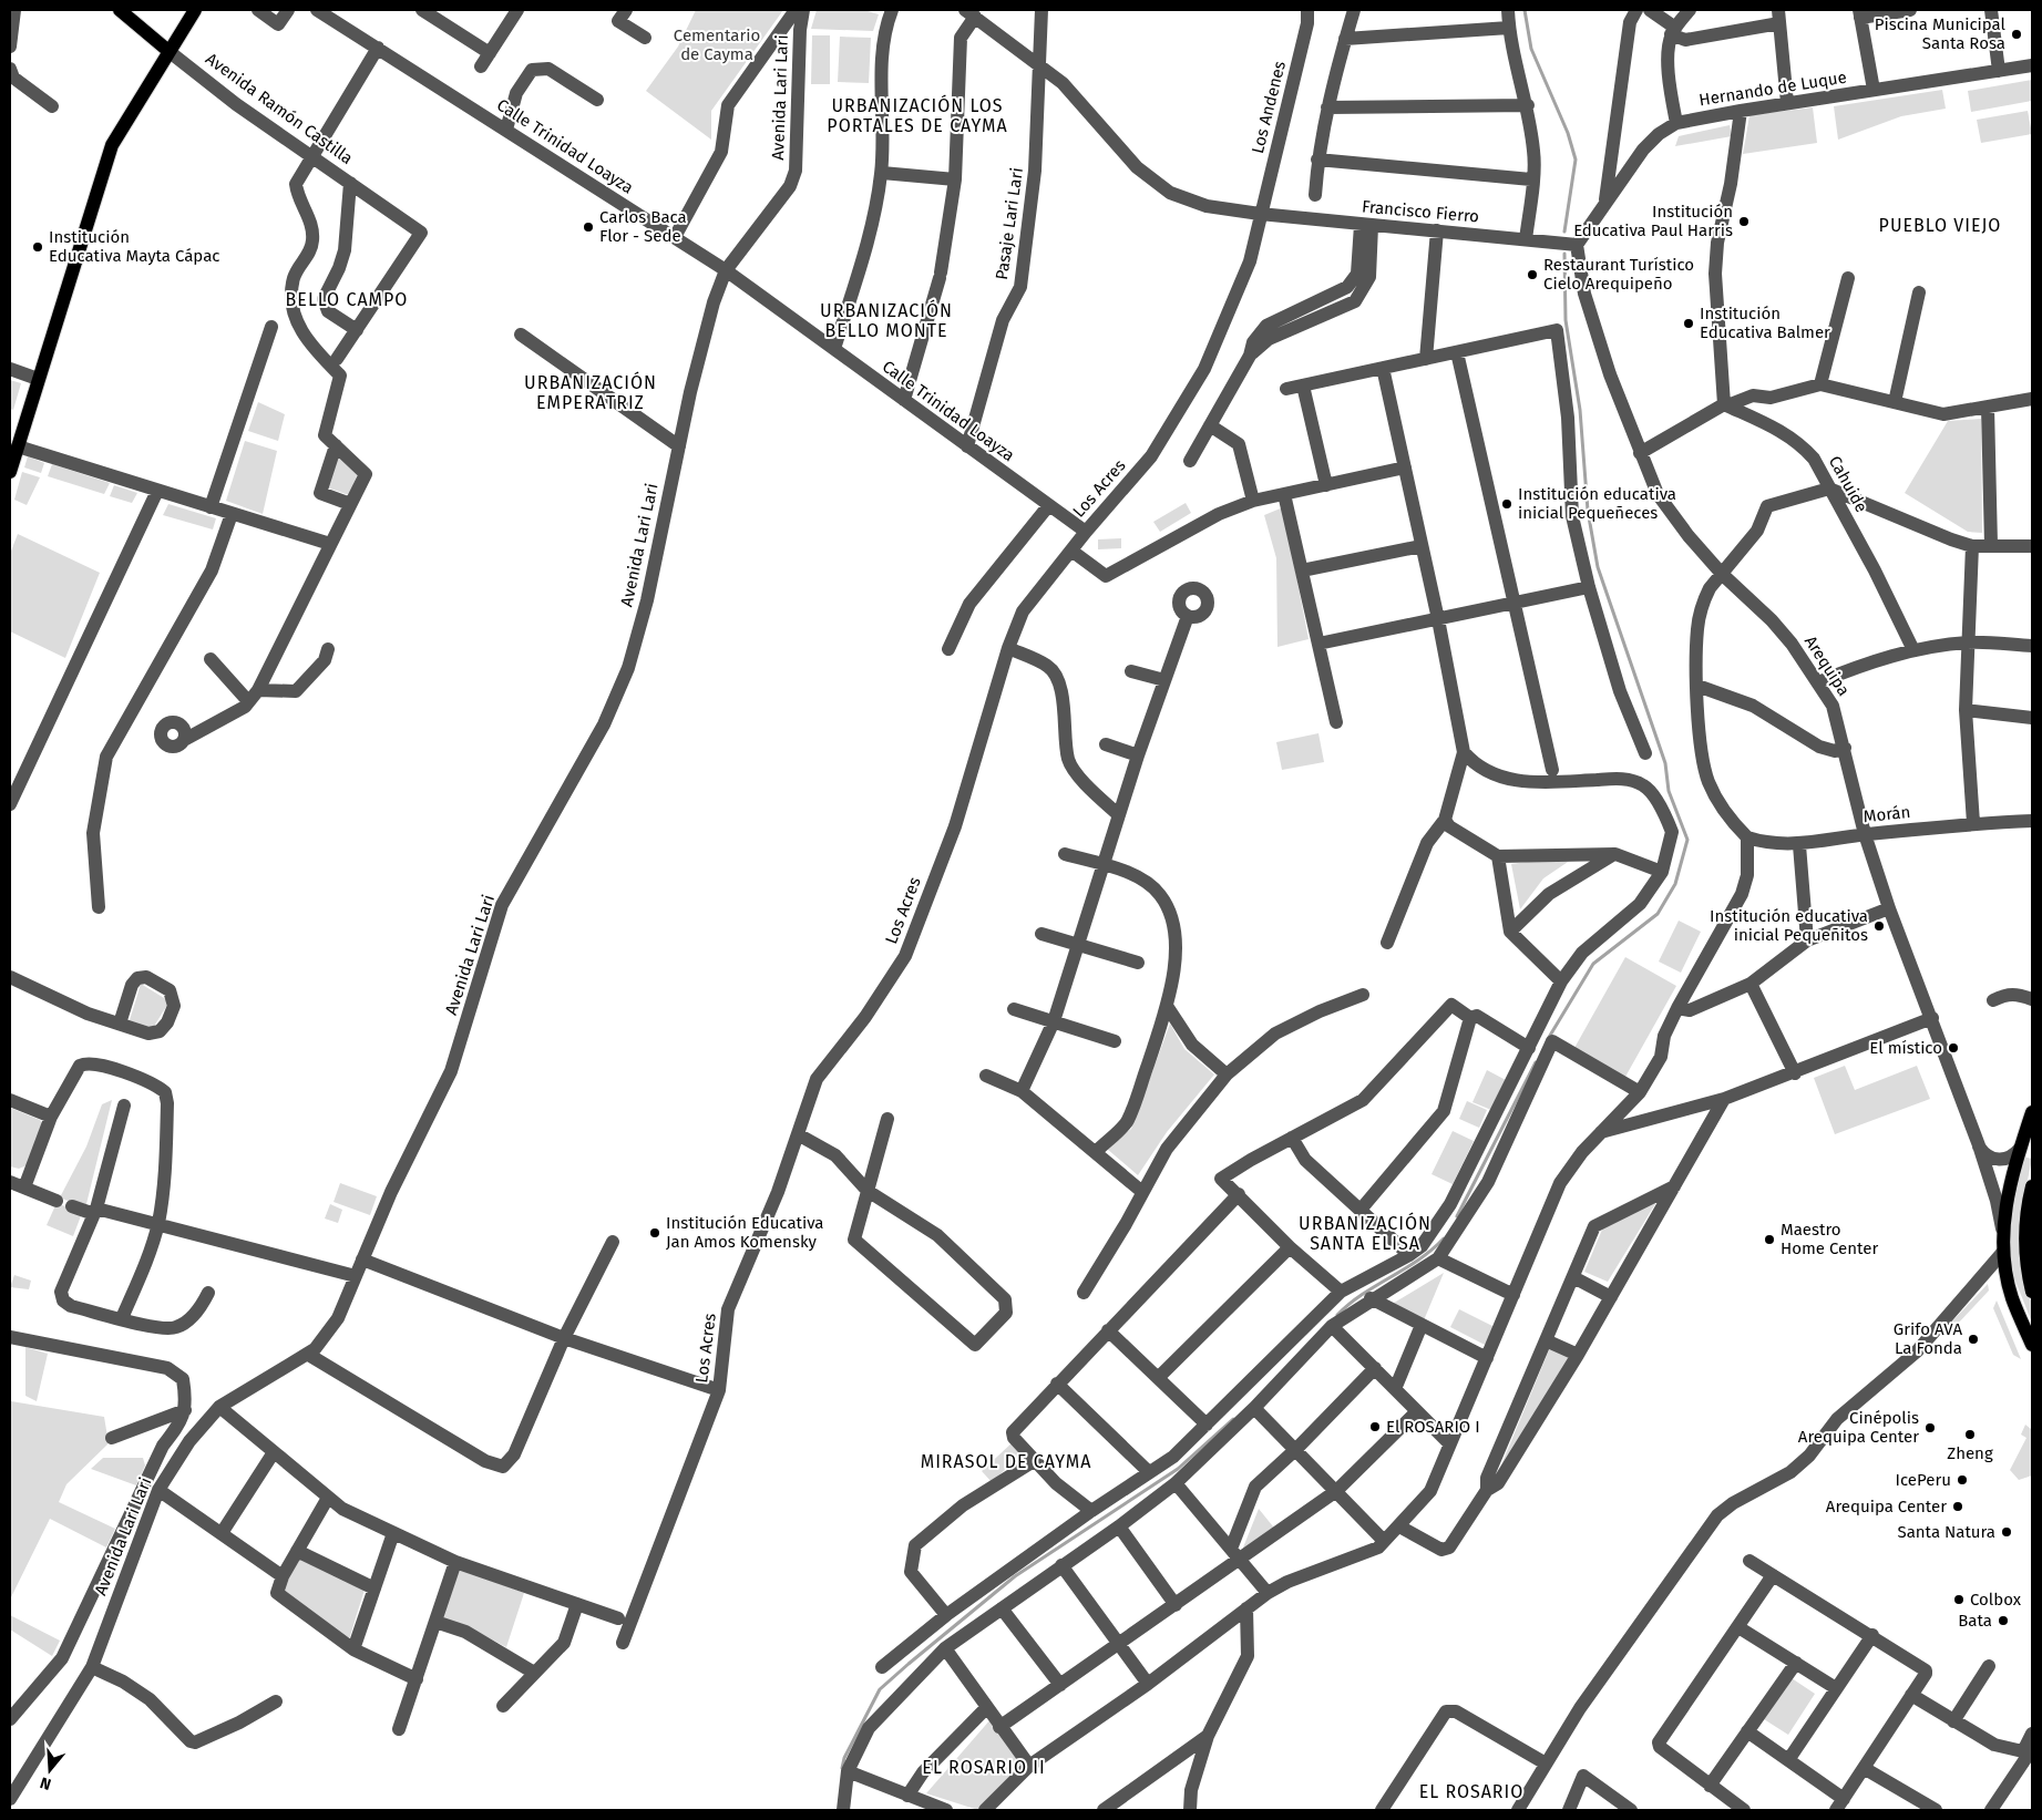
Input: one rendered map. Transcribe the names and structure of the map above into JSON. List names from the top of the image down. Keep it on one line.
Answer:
{"streets":{"main road":["Avenida Ramón Castilla"],"street":["Hernando de Luque","Avenida Lari Lari","Los Andenes","Calle Trinidad Loayza","Francisco Fierro","Pasaje Lari Lari","Cahuide","Los Acres","Arequipa","Morán"]},"crossings":[["Hernando de Luque","Francisco Fierro"],["Hernando de Luque","Arequipa"],["Avenida Lari Lari","Calle Trinidad Loayza"],["Los Andenes","Francisco Fierro"],["Los Andenes","Los Acres"],["Calle Trinidad Loayza","Pasaje Lari Lari"],["Calle Trinidad Loayza","Los Acres"],["Francisco Fierro","Pasaje Lari Lari"],["Francisco Fierro","Los Acres"],["Francisco Fierro","Arequipa"],["Arequipa","Morán"]],"districts":["URBANIZACIÓN LOS PORTALES DE CAYMA","PUEBLO VIEJO","BELLO CAMPO","URBANIZACIÓN BELLO MONTE","URBANIZACIÓN EMPERATRIZ","URBANIZACIÓN SANTA ELISA","MIRASOL DE CAYMA","EL ROSARIO II","EL ROSARIO"],"parks":["Cementario de Cayma"],"places":["Piscina Municipal Santa Rosa","Institución Educativa Paul Harris","Carlos Baca Flor - Sede","Institución Educativa Mayta Cápac","Restaurant Turístico Cielo Arequipeño","Institución Educativa Balmer","Institución educativa inicial Pequeñeces","Institución educativa inicial Pequeñitos","El místico","Institución Educativa Jan Amos Komensky","Maestro Home Center","Grifo AVA La Fonda","El ROSARIO I","Cinépolis Arequipa Center","Zheng","IcePeru","Arequipa Center","Santa Natura","Colbox","Bata"],"north":"bottom"}
